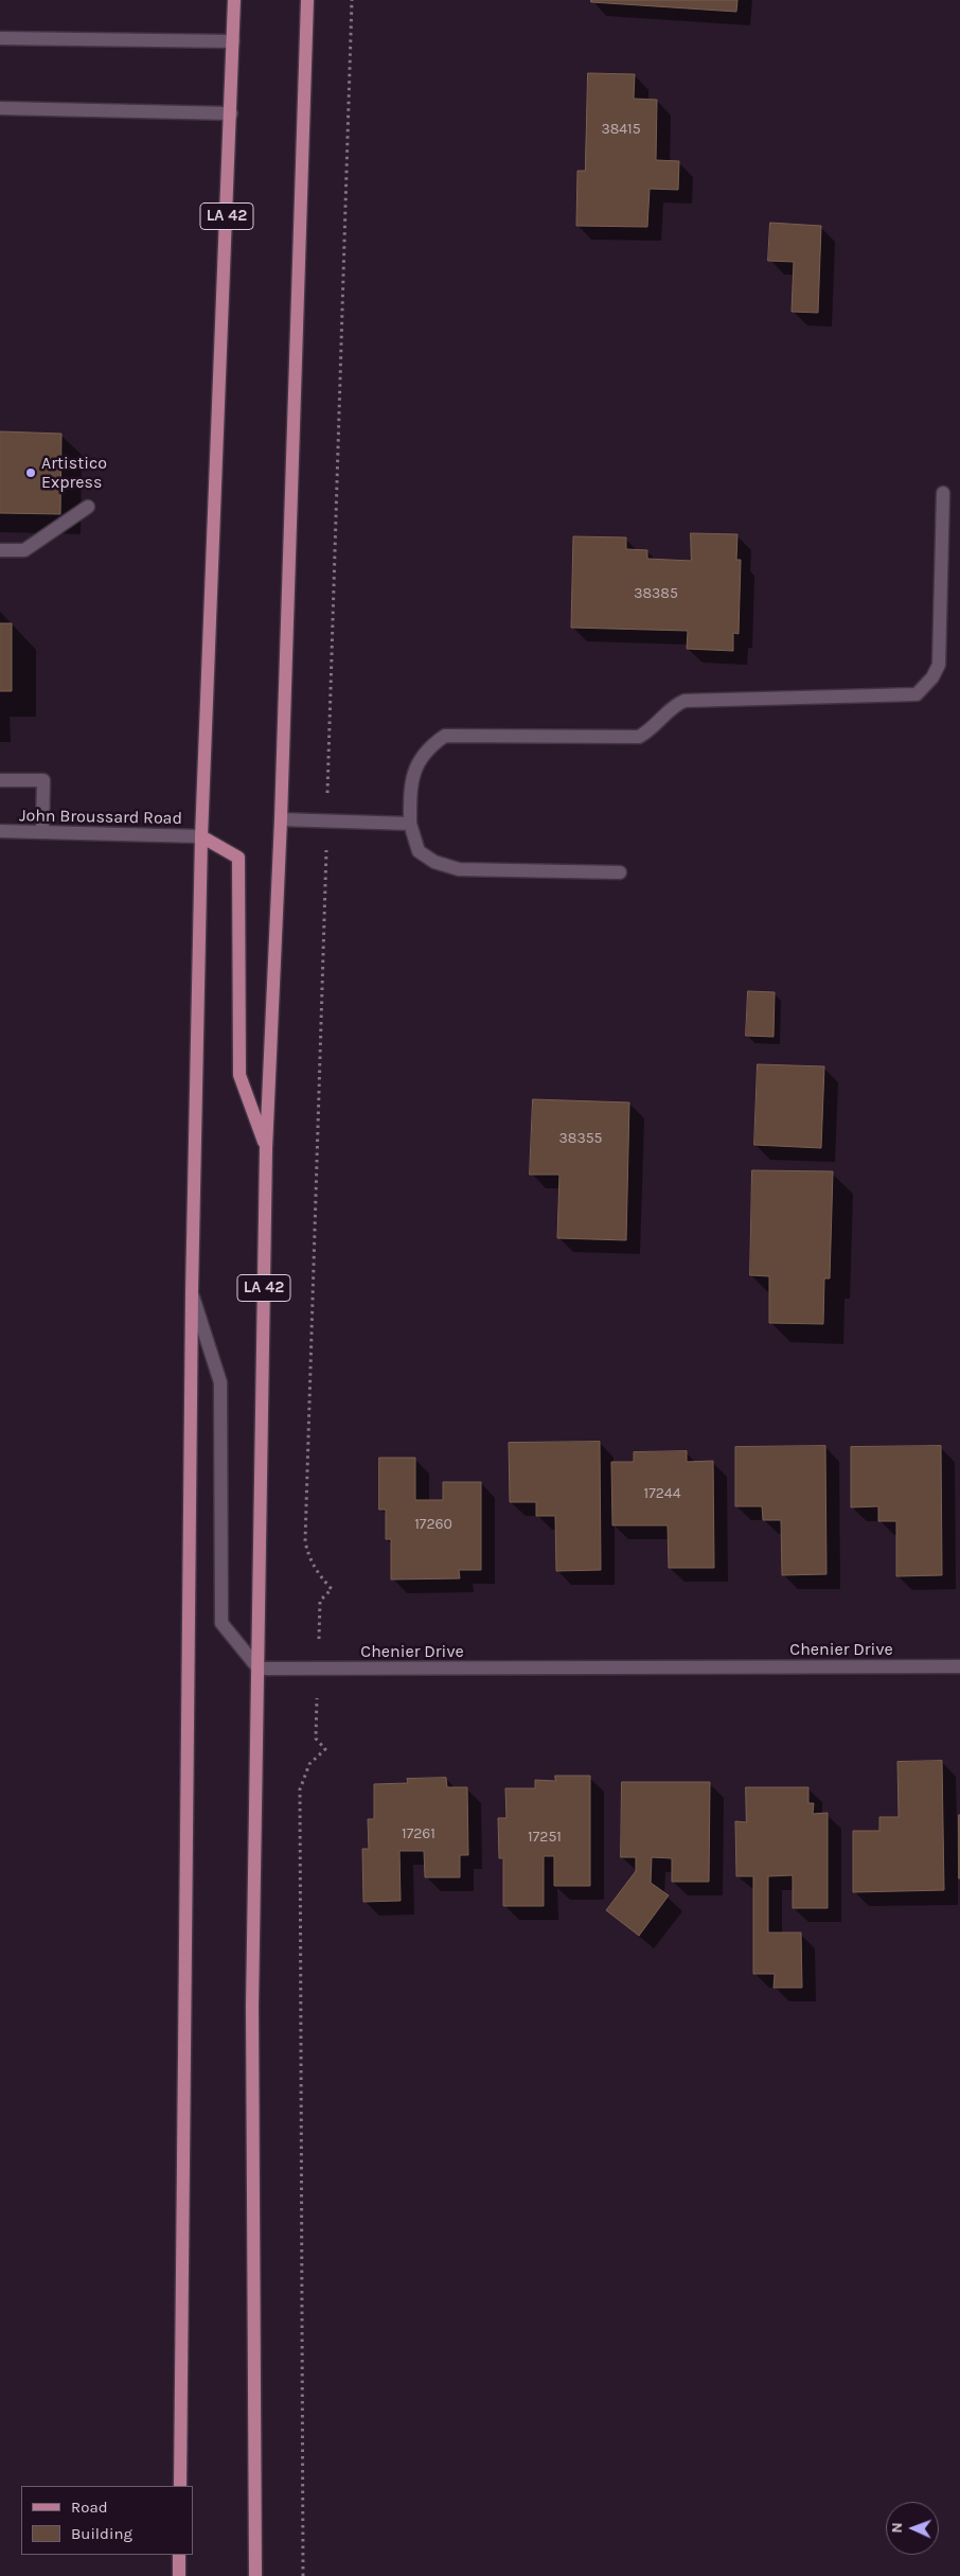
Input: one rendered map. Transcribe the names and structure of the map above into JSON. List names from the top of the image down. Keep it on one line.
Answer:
{"streets":{"main road":["LA 42"],"street":["John Broussard Road","Chenier Drive"]},"crossings":[["LA 42","John Broussard Road"],["LA 42","Chenier Drive"]],"places":["Artistico Express"],"house_numbers":["38415","38385","38355","17244","17260","17261","17251"],"legend":["Road","Building"],"north":"left"}
